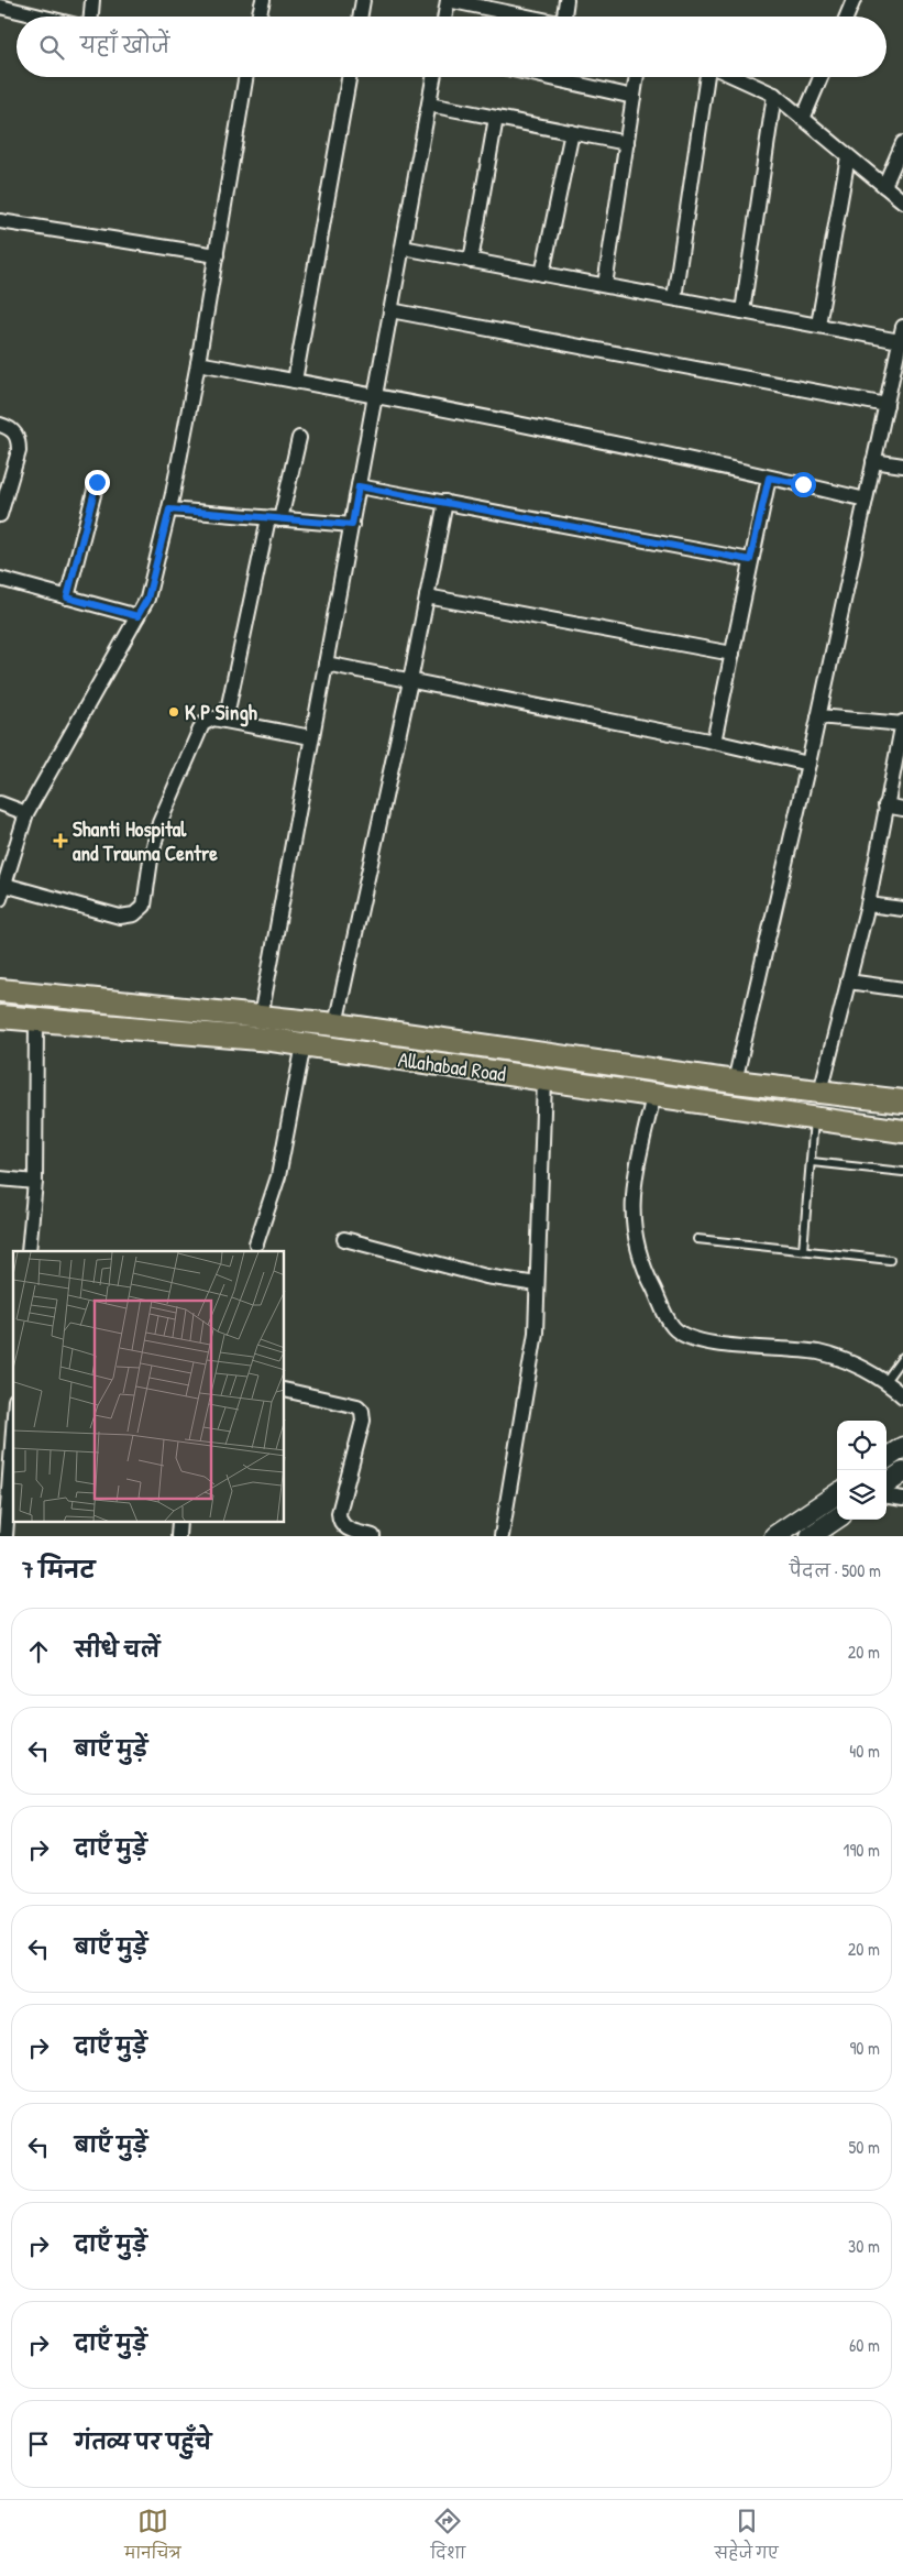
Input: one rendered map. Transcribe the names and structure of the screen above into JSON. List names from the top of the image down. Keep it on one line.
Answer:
{"streets":{"main road":["Allahabad Road"]},"places":{"other":["K P Singh"],"health":["Shanti Hospital and Trauma Centre"]},"page":{"search":"यहाँ खोजें","heading":["7 मिनट","पैदल · 500 m"],"list":[["सीधे चलें","20 m"],["बाएँ मुड़ें","40 m"],["दाएँ मुड़ें","190 m"],["बाएँ मुड़ें","20 m"],["दाएँ मुड़ें","90 m"],["बाएँ मुड़ें","50 m"],["दाएँ मुड़ें","30 m"],["दाएँ मुड़ें","60 m"],"गंतव्य पर पहुँचे"],"nav":["मानचित्र","दिशा","सहेजे गए"]}}
